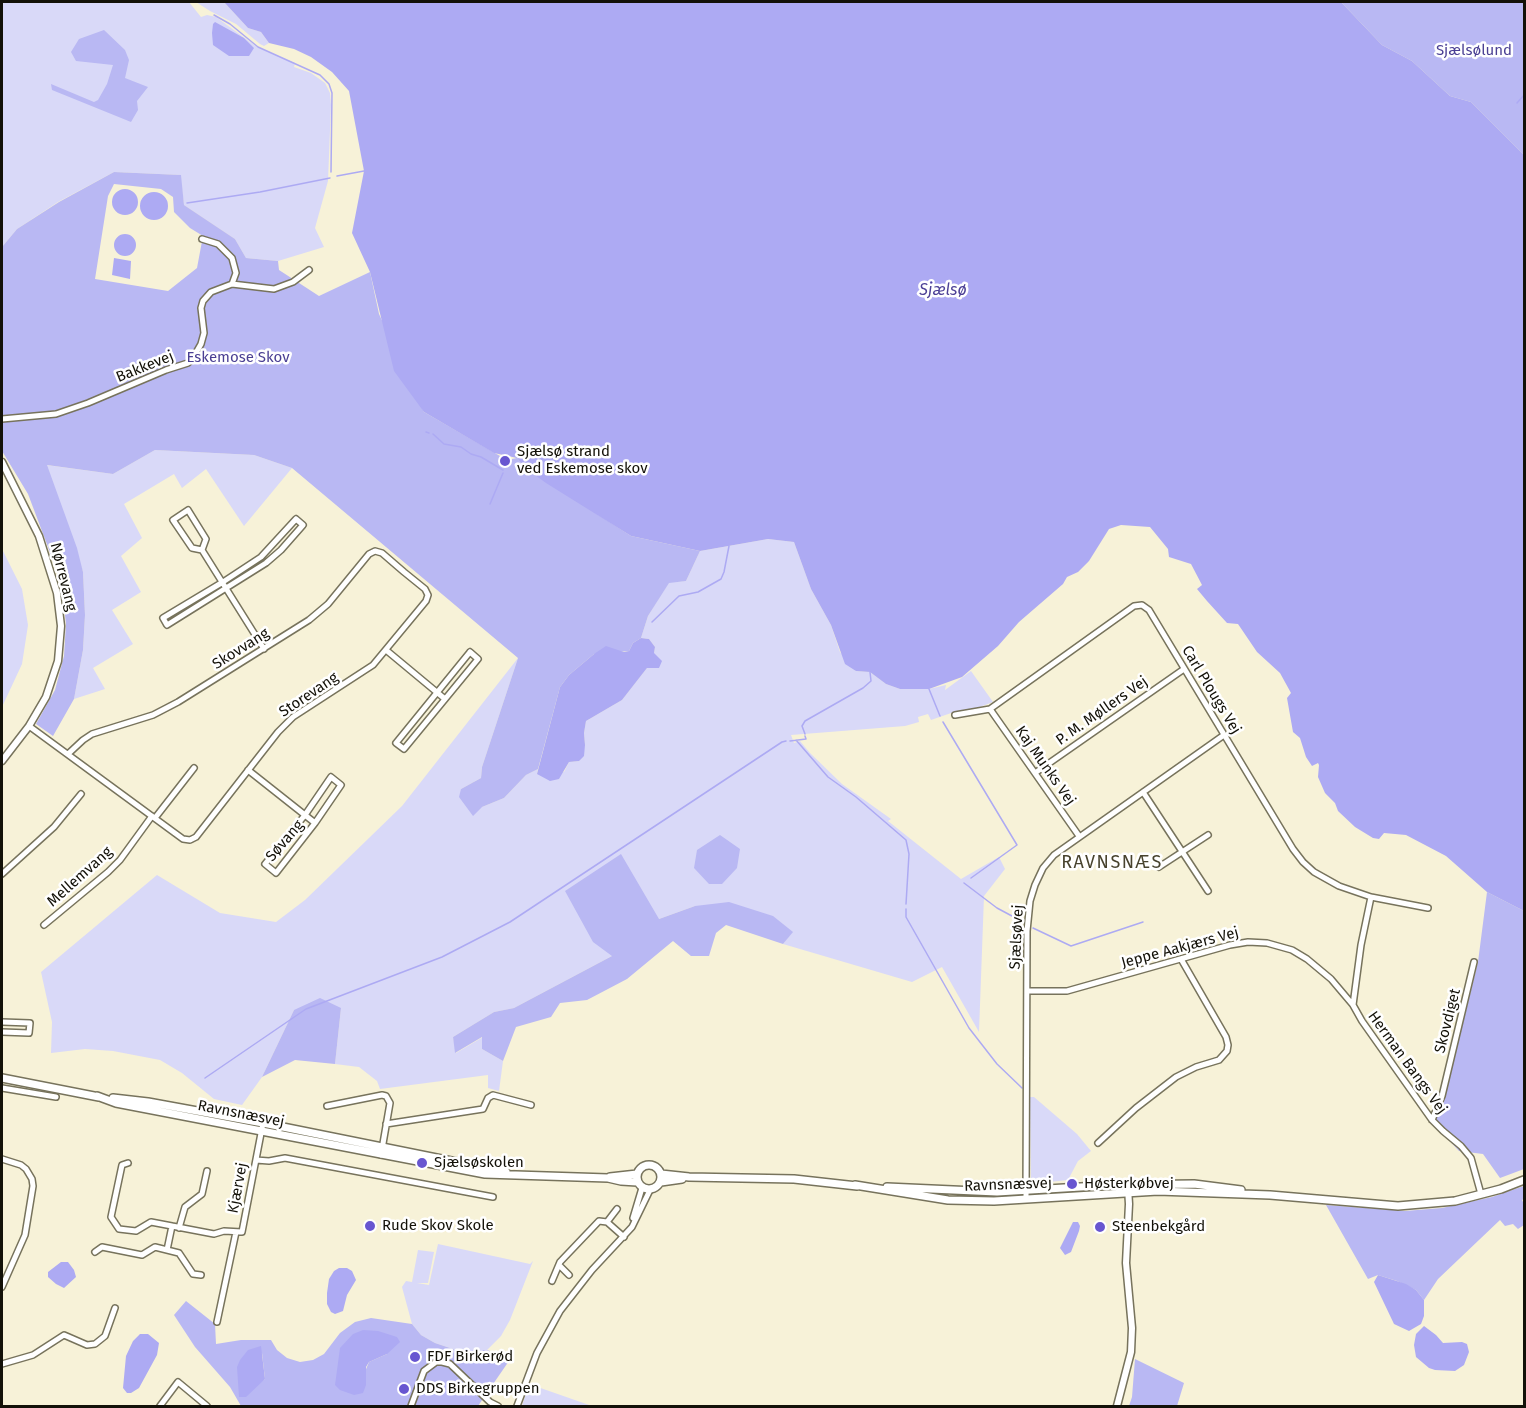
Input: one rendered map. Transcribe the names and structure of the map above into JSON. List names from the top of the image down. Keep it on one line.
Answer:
{"streets":{"main road":["Ravnsnæsvej"],"street":["Bakkevej","Nørrevang","Skovvang","Carl Plougs Vej","Storevang","P. M. Møllers Vej","Kaj Munks Vej","Søvang","Mellemvang","Sjælsøvej","Jeppe Aakjærs Vej","Skovdiget","Herman Bangs Vej","Kjærvej"]},"crossings":[["Nørrevang","Storevang"],["Skovvang","Storevang"],["Carl Plougs Vej","P. M. Møllers Vej"],["Carl Plougs Vej","Kaj Munks Vej"],["Carl Plougs Vej","Sjælsøvej"],["Carl Plougs Vej","Herman Bangs Vej"],["Storevang","Søvang"],["Storevang","Mellemvang"],["P. M. Møllers Vej","Kaj Munks Vej"],["Kaj Munks Vej","Sjælsøvej"],["Sjælsøvej","Jeppe Aakjærs Vej"],["Sjælsøvej","Ravnsnæsvej"],["Jeppe Aakjærs Vej","Herman Bangs Vej"],["Skovdiget","Herman Bangs Vej"],["Herman Bangs Vej","Ravnsnæsvej"],["Ravnsnæsvej","Kjærvej"]],"districts":["RAVNSNÆS"],"water":["Sjælsø"],"parks":["Sjælsølund","Eskemose Skov"],"places":["Sjælsø strand ved Eskemose skov","Sjælsøskolen","Høsterkøbvej","Rude Skov Skole","Steenbekgård","FDF Birkerød","DDS Birkegruppen"]}
